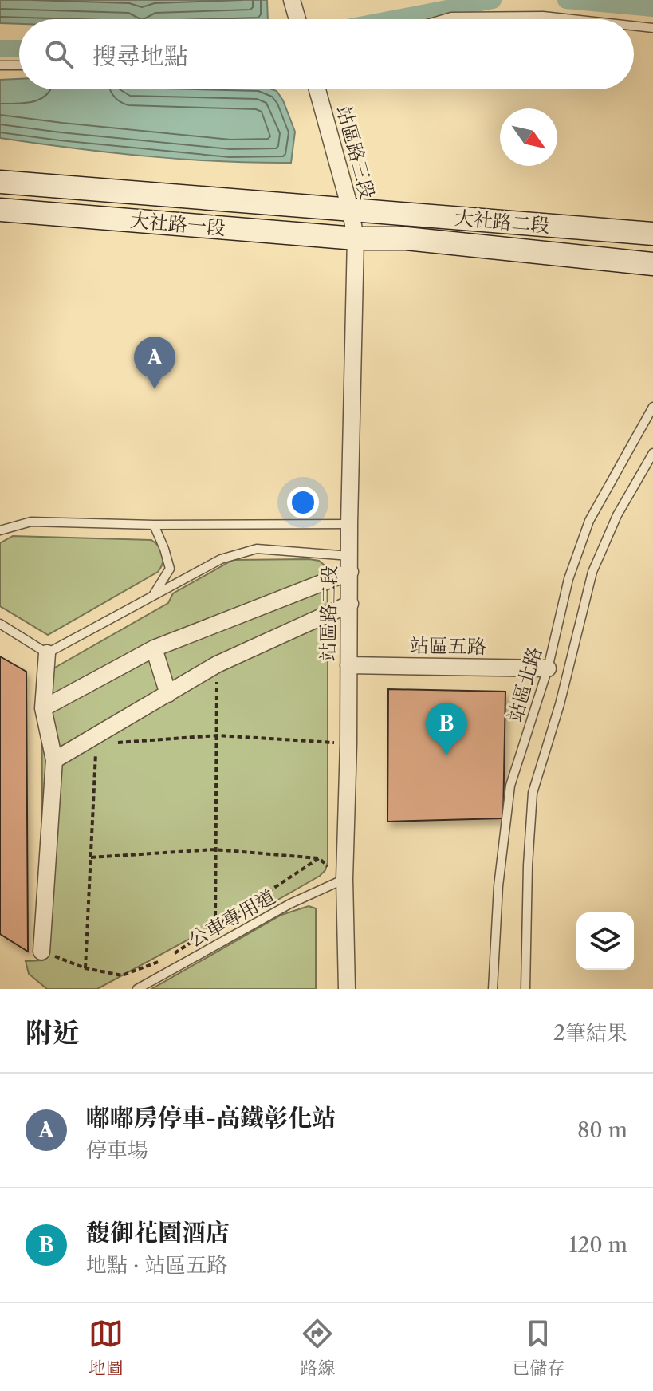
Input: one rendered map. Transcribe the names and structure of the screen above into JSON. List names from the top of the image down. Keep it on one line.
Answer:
{"streets":{"street":["站區路三段","大社路二段","大社路一段","站區路二段","站區五路"],"lane":["站區北路","公車專用道"]},"crossings":[["站區路三段","大社路二段"],["站區路三段","大社路一段"],["站區路三段","站區路二段"],["大社路二段","大社路一段"],["大社路二段","站區路二段"],["大社路一段","站區路二段"],["站區路二段","站區五路"],["站區路二段","公車專用道"],["站區五路","站區北路"]],"north":"bottom right","page":{"search":"搜尋地點","pins":["A","B"],"heading":["附近","2筆結果"],"list":[{"mark":"A","name":"嘟嘟房停車-高鐵彰化站","note":"停車場","value":"80 m"},{"mark":"B","name":"馥御花園酒店","note":"地點 · 站區五路","value":"120 m"}],"nav":["地圖","路線","已儲存"]}}
